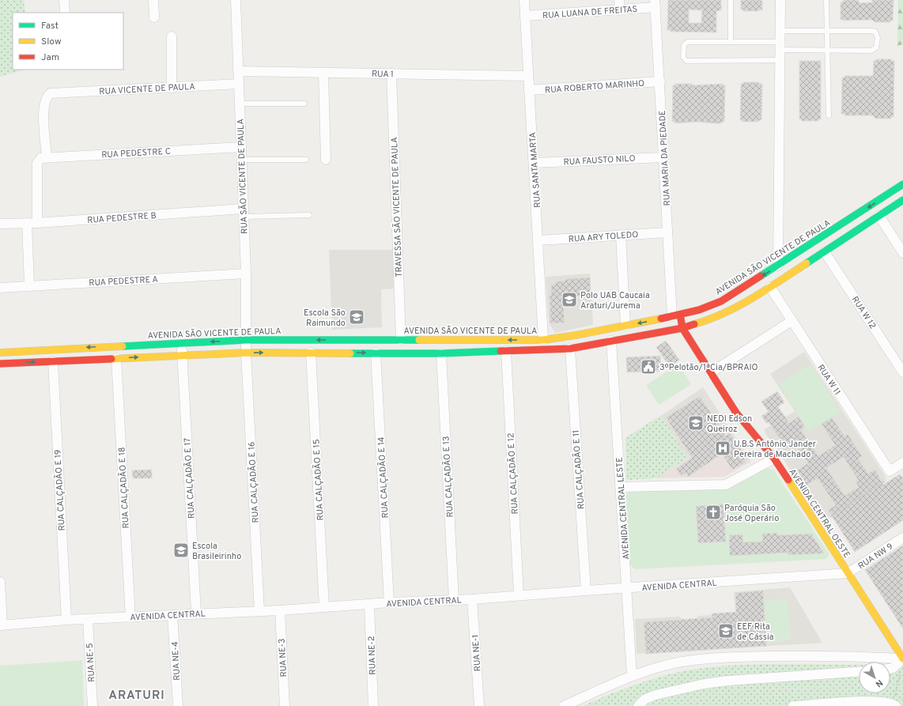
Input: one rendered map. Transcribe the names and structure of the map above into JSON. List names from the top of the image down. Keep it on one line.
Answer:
{"streets":{"main road":["AVENIDA SÃO VICENTE DE PAULA","AVENIDA CENTRAL OESTE"],"street":["RUA LUANA DE FREITAS","RUA 1","RUA ROBERTO MARINHO","RUA VICENTE DE PAULA","RUA PEDESTRE C","RUA MARIA DA PIEDADE","RUA FAUSTO NILO","RUA SANTA MARTA","RUA SÃO VICENTE DE PAULA","TRAVESSA SÃO VICENTE DE PAULA","RUA PEDESTRE B","RUA ARY TOLEDO","RUA PEDESTRE A","RUA W 12","RUA W 11","RUA CALÇADÃO E 11","RUA CALÇADÃO E 12","RUA CALÇADÃO E 13","RUA CALÇADÃO E 14","RUA CALÇADÃO E 17","RUA CALÇADÃO E 15","RUA CALÇADÃO E 16","RUA CALÇADÃO E 18","RUA CALÇADÃO E 19","AVENIDA CENTRAL LESTE","RUA NW 9","AVENIDA CENTRAL","RUA NE-1","RUA NE-2","RUA NE-3","RUA NE-4","RUA NE-5"]},"crossings":[["RUA LUANA DE FREITAS","RUA MARIA DA PIEDADE"],["RUA LUANA DE FREITAS","RUA SANTA MARTA"],["RUA 1","RUA SANTA MARTA"],["RUA 1","RUA SÃO VICENTE DE PAULA"],["RUA 1","TRAVESSA SÃO VICENTE DE PAULA"],["RUA ROBERTO MARINHO","RUA MARIA DA PIEDADE"],["RUA ROBERTO MARINHO","RUA SANTA MARTA"],["RUA VICENTE DE PAULA","RUA PEDESTRE C"],["RUA VICENTE DE PAULA","RUA SÃO VICENTE DE PAULA"],["RUA PEDESTRE C","RUA SÃO VICENTE DE PAULA"],["RUA MARIA DA PIEDADE","RUA FAUSTO NILO"],["RUA MARIA DA PIEDADE","RUA ARY TOLEDO"],["RUA MARIA DA PIEDADE","AVENIDA SÃO VICENTE DE PAULA"],["RUA MARIA DA PIEDADE","AVENIDA CENTRAL OESTE"],["RUA FAUSTO NILO","RUA SANTA MARTA"],["RUA SANTA MARTA","RUA ARY TOLEDO"],["RUA SANTA MARTA","AVENIDA SÃO VICENTE DE PAULA"],["RUA SÃO VICENTE DE PAULA","RUA PEDESTRE B"],["RUA SÃO VICENTE DE PAULA","AVENIDA SÃO VICENTE DE PAULA"],["RUA SÃO VICENTE DE PAULA","RUA PEDESTRE A"],["RUA SÃO VICENTE DE PAULA","RUA CALÇADÃO E 16"],["TRAVESSA SÃO VICENTE DE PAULA","AVENIDA SÃO VICENTE DE PAULA"],["AVENIDA SÃO VICENTE DE PAULA","RUA CALÇADÃO E 17"],["AVENIDA SÃO VICENTE DE PAULA","AVENIDA CENTRAL OESTE"],["RUA CALÇADÃO E 11","AVENIDA CENTRAL"],["RUA CALÇADÃO E 12","AVENIDA CENTRAL"],["RUA CALÇADÃO E 13","AVENIDA CENTRAL"],["RUA CALÇADÃO E 14","AVENIDA CENTRAL"],["RUA CALÇADÃO E 17","AVENIDA CENTRAL"],["RUA CALÇADÃO E 15","AVENIDA CENTRAL"],["RUA CALÇADÃO E 16","AVENIDA CENTRAL"],["RUA CALÇADÃO E 18","AVENIDA CENTRAL"],["RUA CALÇADÃO E 19","AVENIDA CENTRAL"],["AVENIDA CENTRAL LESTE","AVENIDA CENTRAL"],["AVENIDA CENTRAL OESTE","RUA NW 9"],["AVENIDA CENTRAL OESTE","AVENIDA CENTRAL"],["RUA NW 9","AVENIDA CENTRAL"],["AVENIDA CENTRAL","RUA NE-1"],["AVENIDA CENTRAL","RUA NE-2"],["AVENIDA CENTRAL","RUA NE-3"],["AVENIDA CENTRAL","RUA NE-4"],["AVENIDA CENTRAL","RUA NE-5"]],"districts":["ARATURI"],"places":{"school or university":["Polo UAB Caucaia Araturi/Jurema","Escola São Raimundo","NEDI Edson Queiroz","Escola Brasileirinho","EEF Rita de Cássia"],"public building":["3ºPelotão/1ªCia/BPRAIO"],"hospital":["U.B.S Antônio Jander Pereira de Machado"],"church":["Paróquia São José Operário"]},"legend":["Fast","Slow","Jam"],"north":"bottom right"}
